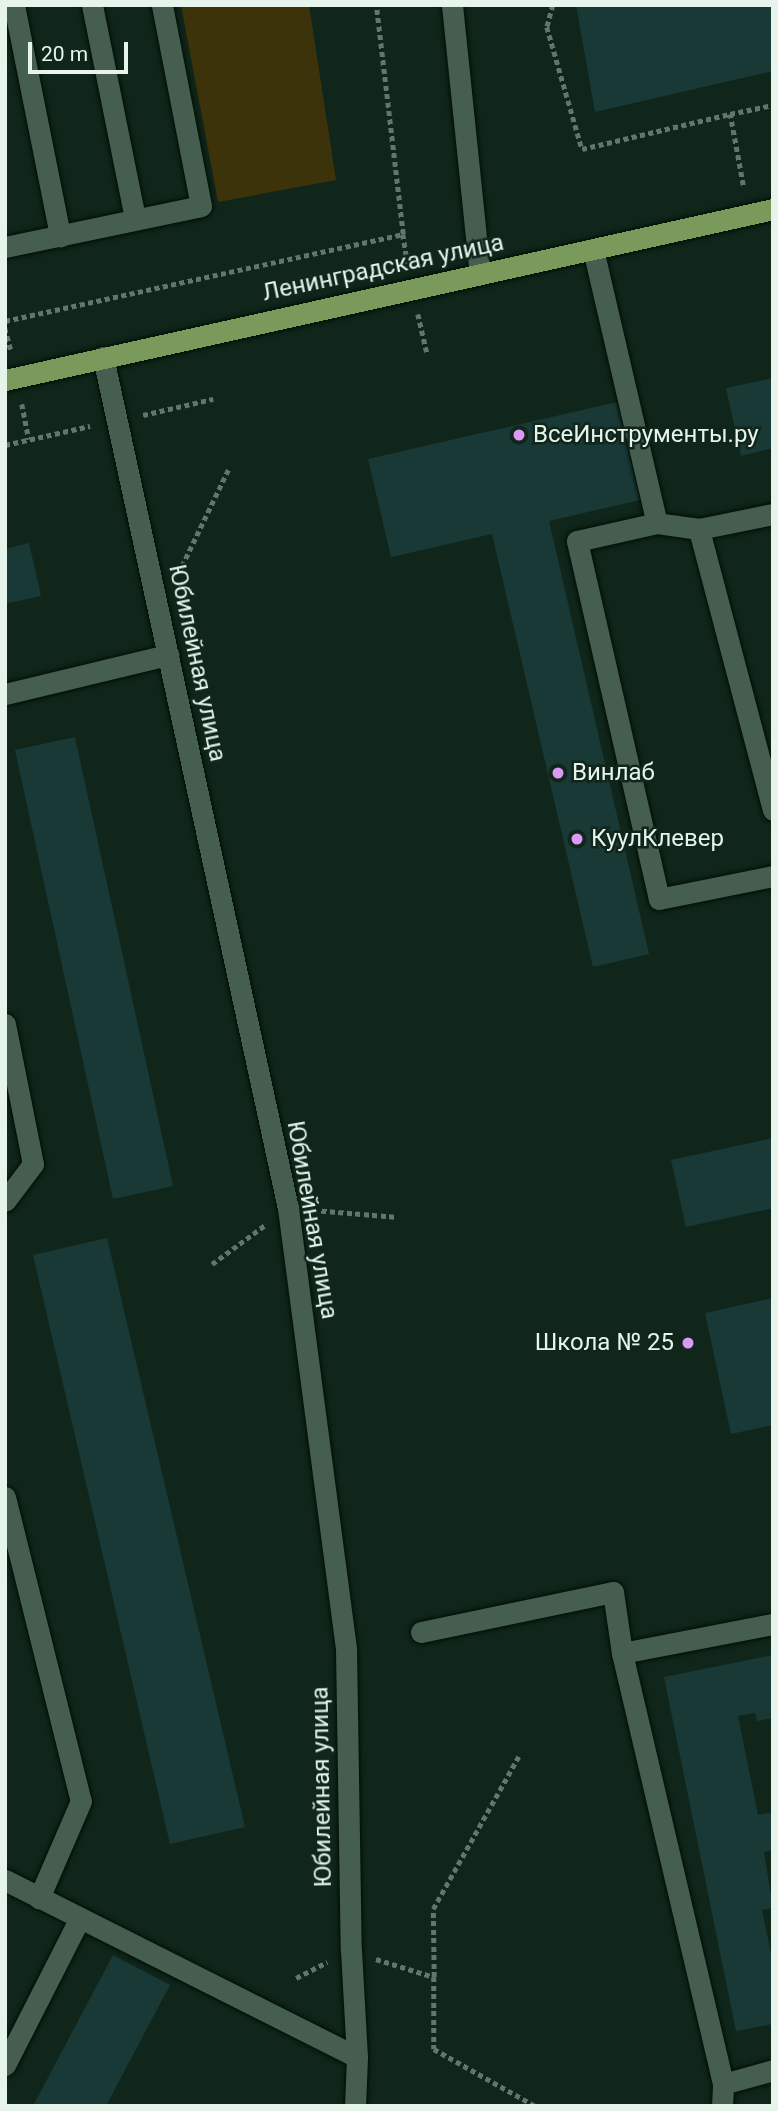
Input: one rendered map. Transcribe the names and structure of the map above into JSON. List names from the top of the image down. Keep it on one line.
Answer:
{"streets":{"main road":["Ленинградская улица"],"street":["Юбилейная улица"]},"crossings":[["Ленинградская улица","Юбилейная улица"]],"places":["ВсеИнструменты.ру","Винлаб","КуулКлевер","Школа № 25"],"scale_bar":"20 m"}
